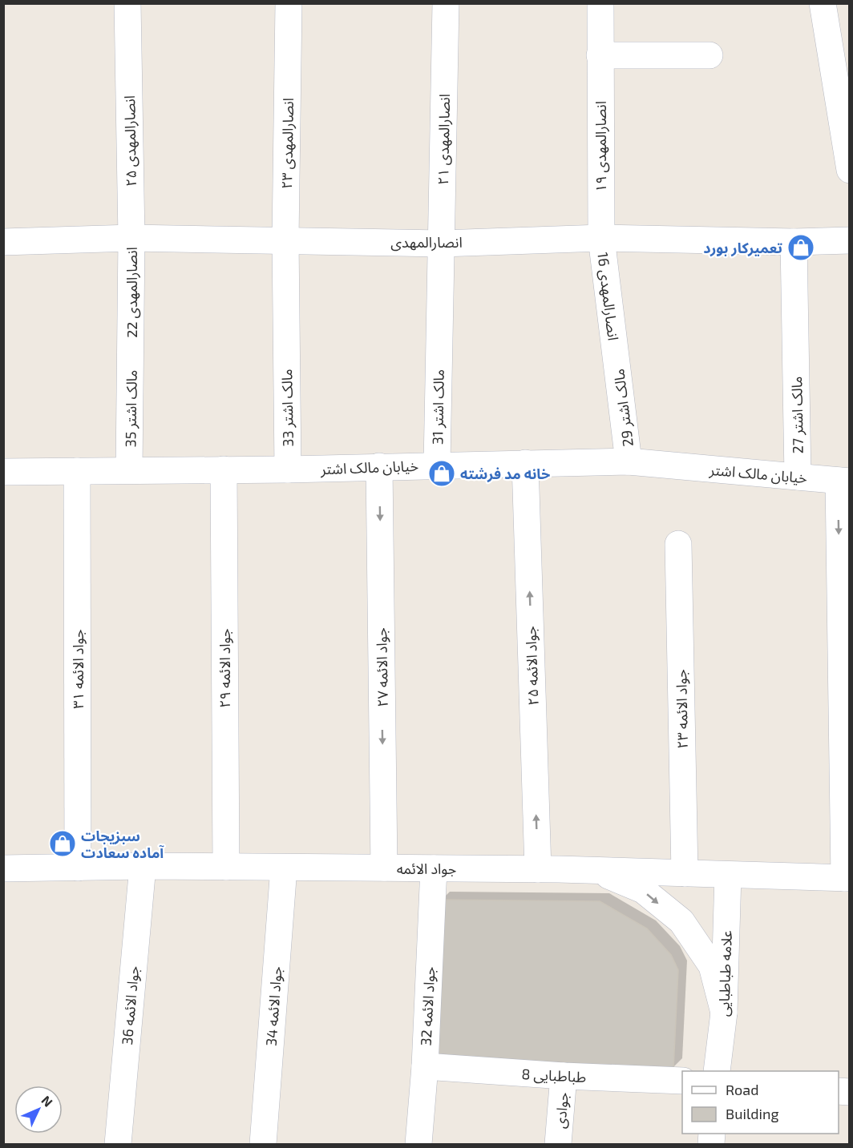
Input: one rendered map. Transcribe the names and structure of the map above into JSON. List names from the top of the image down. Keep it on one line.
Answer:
{"streets":{"street":["انصارالمهدی ۲۱","انصارالمهدی ۲۵","انصارالمهدی ۲۳","انصارالمهدی ۱۹","انصارالمهدی","انصارالمهدی 22","انصارالمهدی 16","مالک اشتر 31","مالک اشتر 33","مالک اشتر 29","مالک اشتر 35","مالک اشتر 27","خیابان مالک اشتر","جواد الائمه ۲۵","جواد الائمه ۲۷","جواد الائمه ۲۹","جواد الائمه ۳۱","جواد الائمه ۲۳","جواد الائمه","علامه طباطبایی","جواد الائمه 36","جواد الائمه 34","جواد الائمه 32","طباطبایی 8","جوادی"]},"crossings":[["انصارالمهدی ۲۱","انصارالمهدی"],["انصارالمهدی ۲۱","مالک اشتر 31"],["انصارالمهدی ۲۵","انصارالمهدی"],["انصارالمهدی ۲۵","انصارالمهدی 22"],["انصارالمهدی ۲۳","انصارالمهدی"],["انصارالمهدی ۲۳","مالک اشتر 33"],["انصارالمهدی ۱۹","انصارالمهدی"],["انصارالمهدی ۱۹","انصارالمهدی 16"],["انصارالمهدی","انصارالمهدی 22"],["انصارالمهدی","انصارالمهدی 16"],["انصارالمهدی","مالک اشتر 27"],["انصارالمهدی 22","مالک اشتر 35"],["انصارالمهدی 16","مالک اشتر 29"],["مالک اشتر 31","خیابان مالک اشتر"],["مالک اشتر 33","خیابان مالک اشتر"],["مالک اشتر 29","خیابان مالک اشتر"],["مالک اشتر 35","خیابان مالک اشتر"],["مالک اشتر 27","خیابان مالک اشتر"],["خیابان مالک اشتر","جواد الائمه ۲۵"],["خیابان مالک اشتر","جواد الائمه ۲۷"],["خیابان مالک اشتر","جواد الائمه ۲۹"],["خیابان مالک اشتر","جواد الائمه ۳۱"],["جواد الائمه ۲۵","جواد الائمه"],["جواد الائمه ۲۷","جواد الائمه"],["جواد الائمه ۲۹","جواد الائمه"],["جواد الائمه ۳۱","جواد الائمه"],["جواد الائمه ۲۳","جواد الائمه"],["جواد الائمه","علامه طباطبایی"],["جواد الائمه","جواد الائمه 36"],["جواد الائمه","جواد الائمه 34"],["جواد الائمه","جواد الائمه 32"],["جواد الائمه 32","طباطبایی 8"],["طباطبایی 8","جوادی"]],"one_way":["جواد الائمه ۲۵","جواد الائمه ۲۷"],"places":{"shop":["تعمیرکار بورد","خانه مد فرشته","سبزیجات آماده سعادت"]},"legend":["Road","Building"],"north":"top right"}
